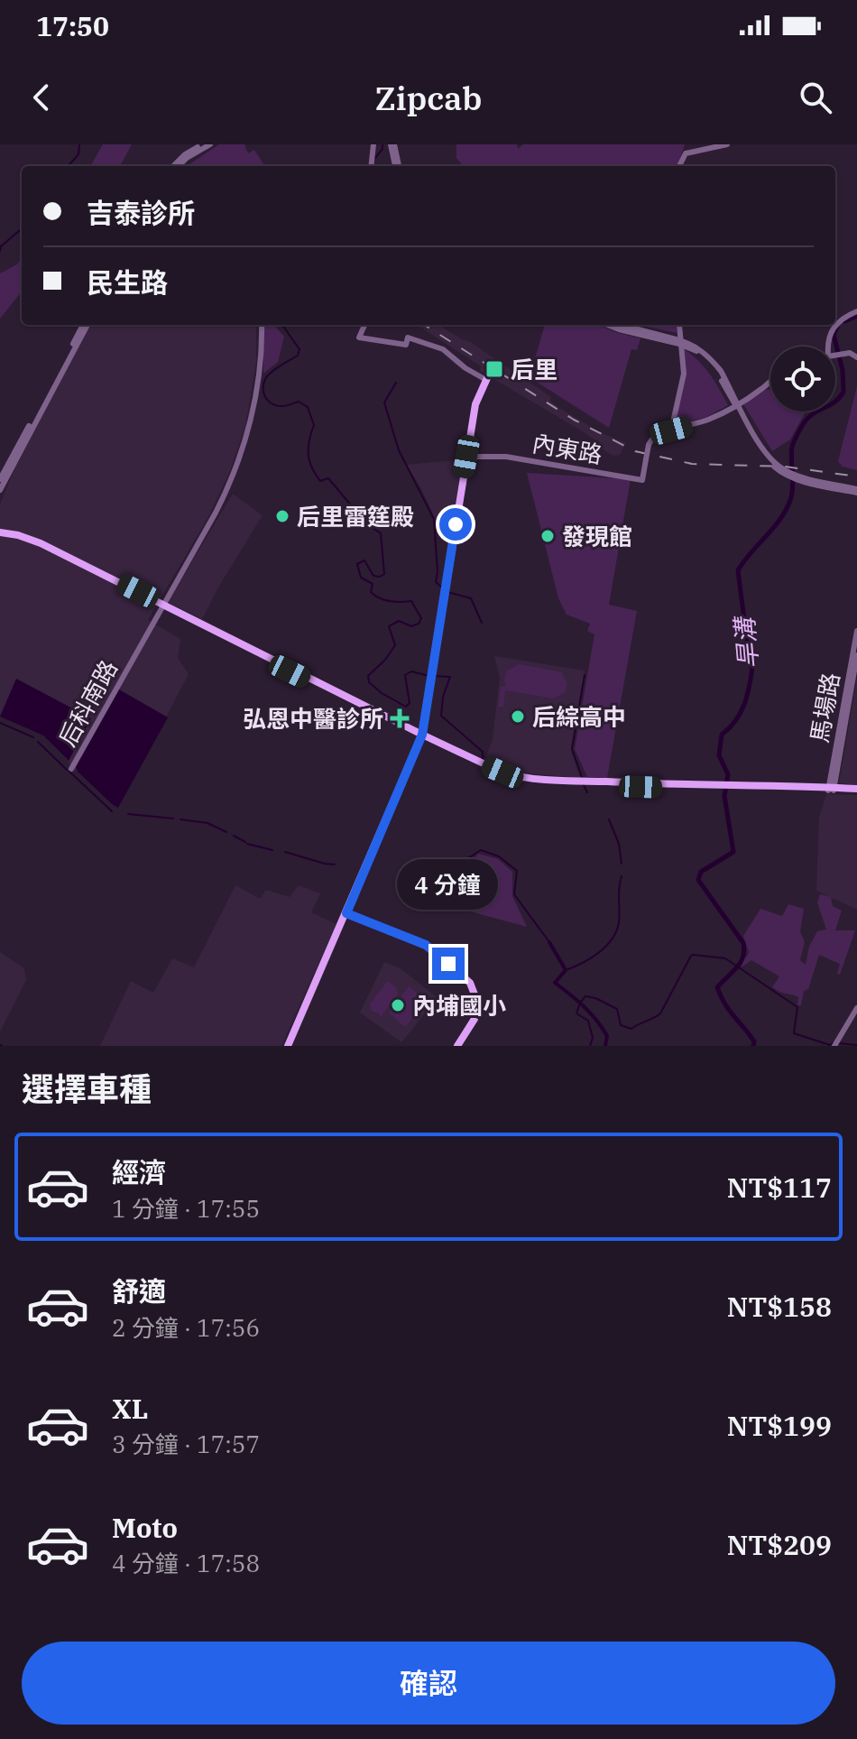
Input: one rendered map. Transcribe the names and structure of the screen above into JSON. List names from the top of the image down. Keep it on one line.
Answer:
{"streets":{"street":["內東路","后科南路","馬場路"]},"water":["旱溝"],"places":{"transit":["后里"],"other":["后里雷筳殿","發現館","后綜高中","內埔國小"],"health":["弘恩中醫診所"]},"page":{"status":"17:50","header":"Zipcab","banner":["吉泰診所","民生路"],"bubble":"4 分鐘","heading":"選擇車種","list":[{"name":"經濟","note":"1 分鐘 · 17:55","value":"NT$117"},{"name":"舒適","note":"2 分鐘 · 17:56","value":"NT$158"},{"name":"XL","note":"3 分鐘 · 17:57","value":"NT$199"},{"name":"Moto","note":"4 分鐘 · 17:58","value":"NT$209"}],"buttons":"確認"}}
